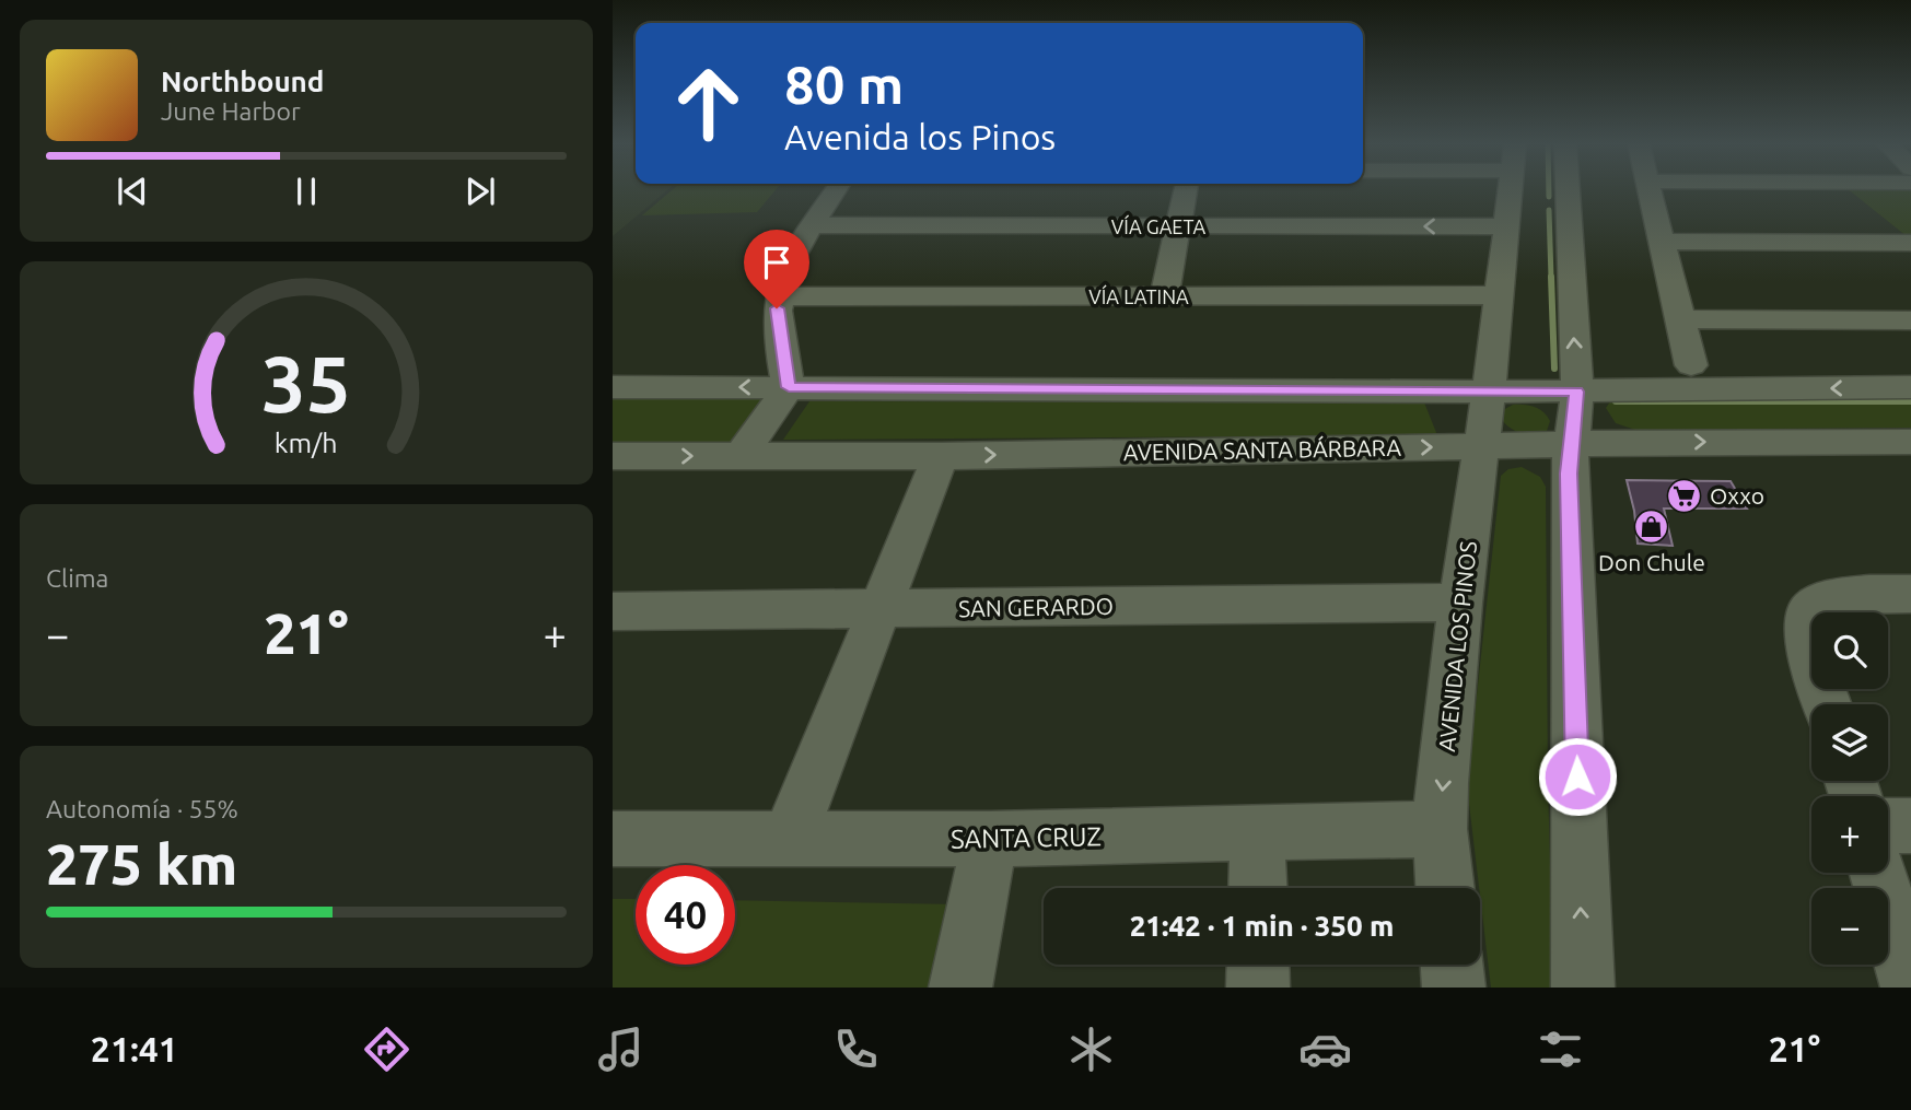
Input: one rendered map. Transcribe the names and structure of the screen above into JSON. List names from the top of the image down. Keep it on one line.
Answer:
{"streets":{"street":["VÍA GAETA","VÍA LATINA","AVENIDA SANTA BÁRBARA","SAN GERARDO","AVENIDA LOS PINOS","SANTA CRUZ"]},"crossings":[["AVENIDA SANTA BÁRBARA","AVENIDA LOS PINOS"],["SAN GERARDO","AVENIDA LOS PINOS"],["AVENIDA LOS PINOS","SANTA CRUZ"]],"places":{"supermarket":["Oxxo"],"shop":["Don Chule"]},"page":{"turn":["80 m","Avenida los Pinos"],"song":["Northbound","June Harbor"],"tile":["Clima",["Autonomía · 55%","275 km"]],"heat":["−","21°","+"],"map_buttons":["+","−"],"limit":"40","trip":"21:42 · 1 min · 350 m","tabs":["21:41","21°"],"gauge":["35","km/h"]}}
